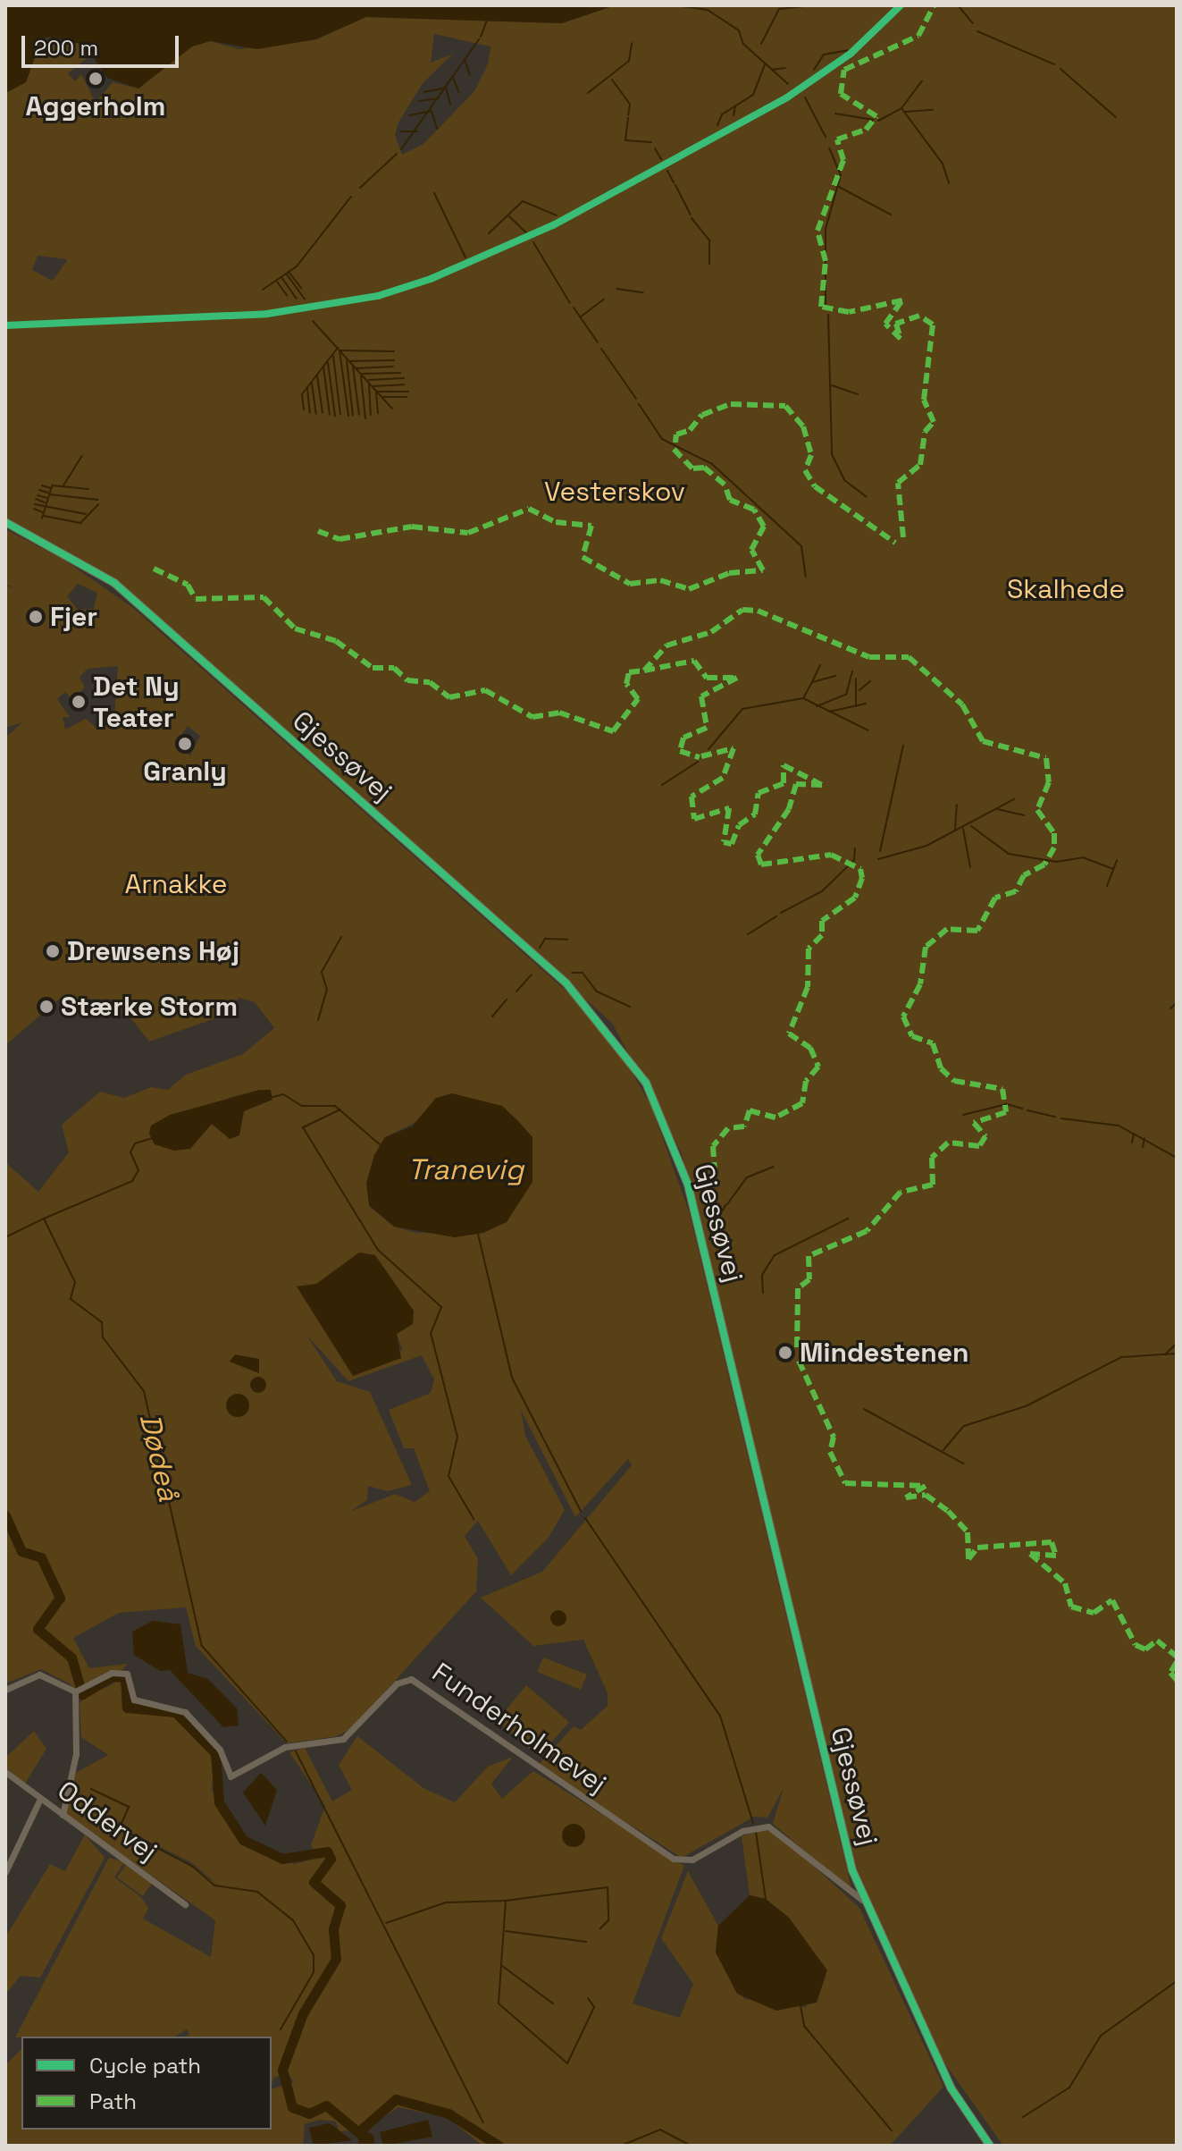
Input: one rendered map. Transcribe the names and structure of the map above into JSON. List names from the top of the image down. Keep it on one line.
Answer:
{"streets":{"street":["Gjessøvej","Funderholmevej","Oddervej"]},"crossings":[["Gjessøvej","Funderholmevej"]],"water":["Tranevig","Dødeå"],"parks":["Vesterskov","Skalhede","Arnakke"],"places":["Aggerholm","Fjer","Det Ny Teater","Granly","Drewsens Høj","Stærke Storm","Mindestenen"],"legend":["Cycle path","Path"],"scale_bar":"200 m"}
